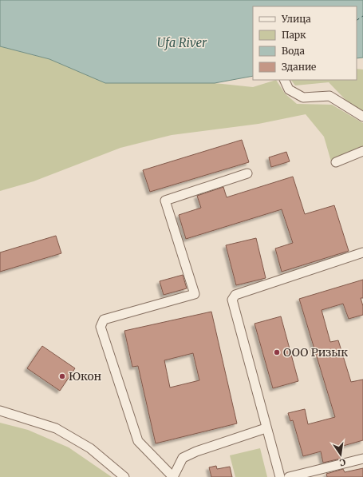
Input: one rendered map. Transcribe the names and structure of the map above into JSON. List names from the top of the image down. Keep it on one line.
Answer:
{"water":["Ufa River"],"places":["ООО Ризык","Юкон"],"legend":["Улица","Парк","Вода","Здание"],"north":"bottom"}
